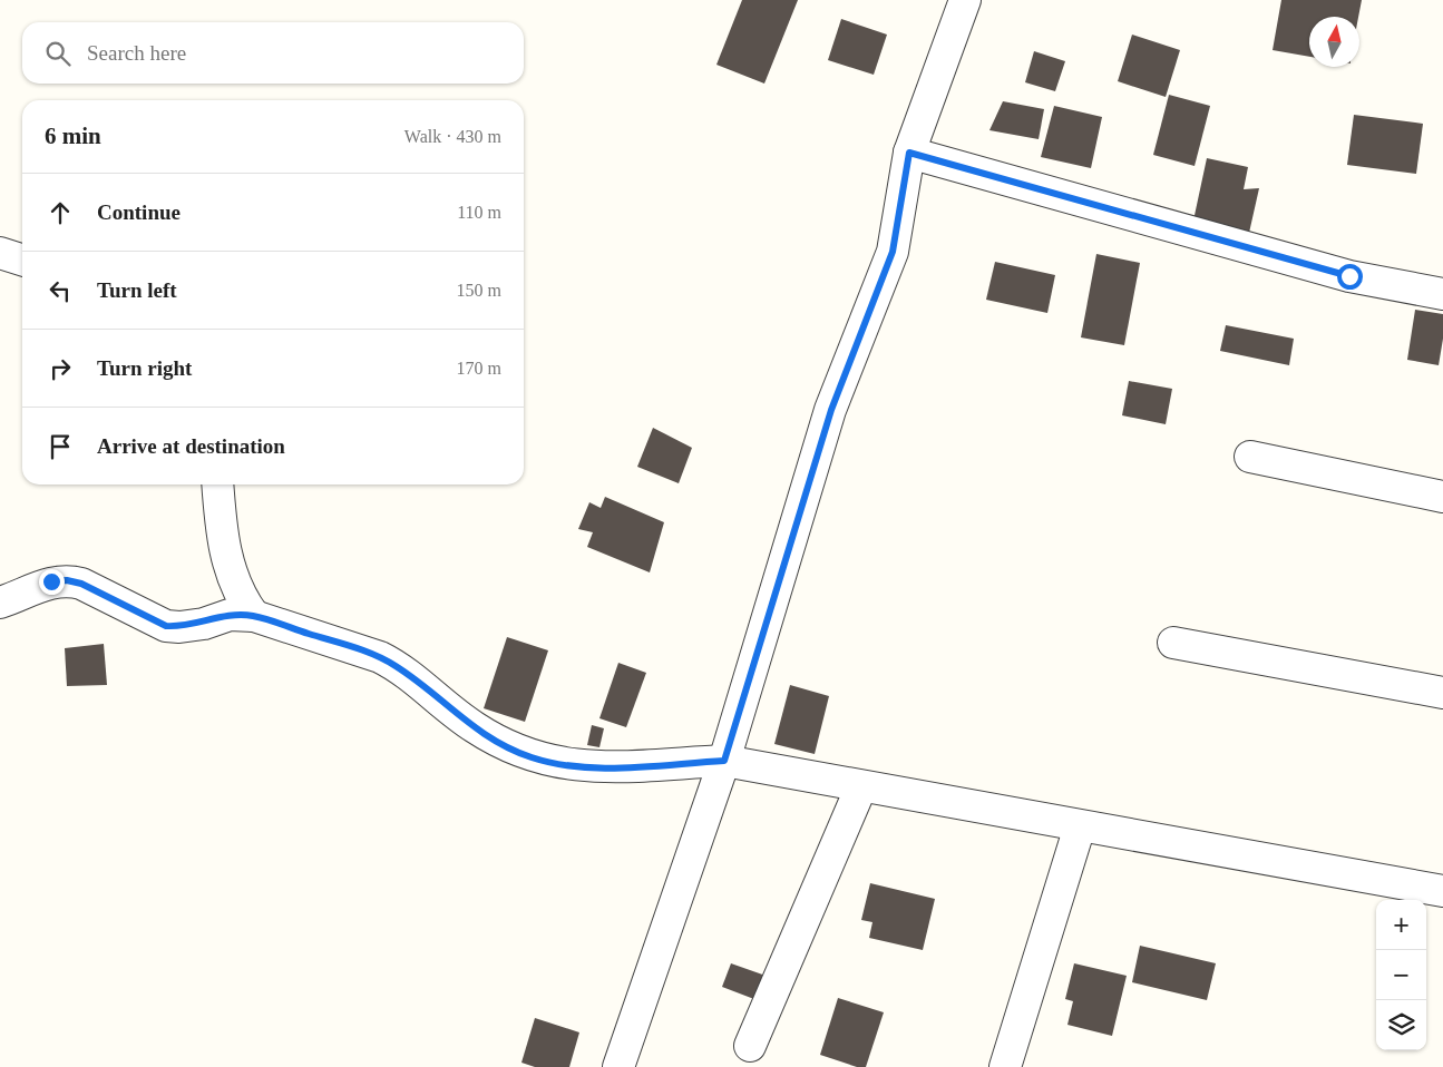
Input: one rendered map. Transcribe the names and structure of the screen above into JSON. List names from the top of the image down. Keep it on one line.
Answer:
{"north":"top","page":{"search":"Search here","heading":["6 min","Walk · 430 m"],"list":[["Continue","110 m"],["Turn left","150 m"],["Turn right","170 m"],"Arrive at destination"],"map_buttons":["+","−"]}}
